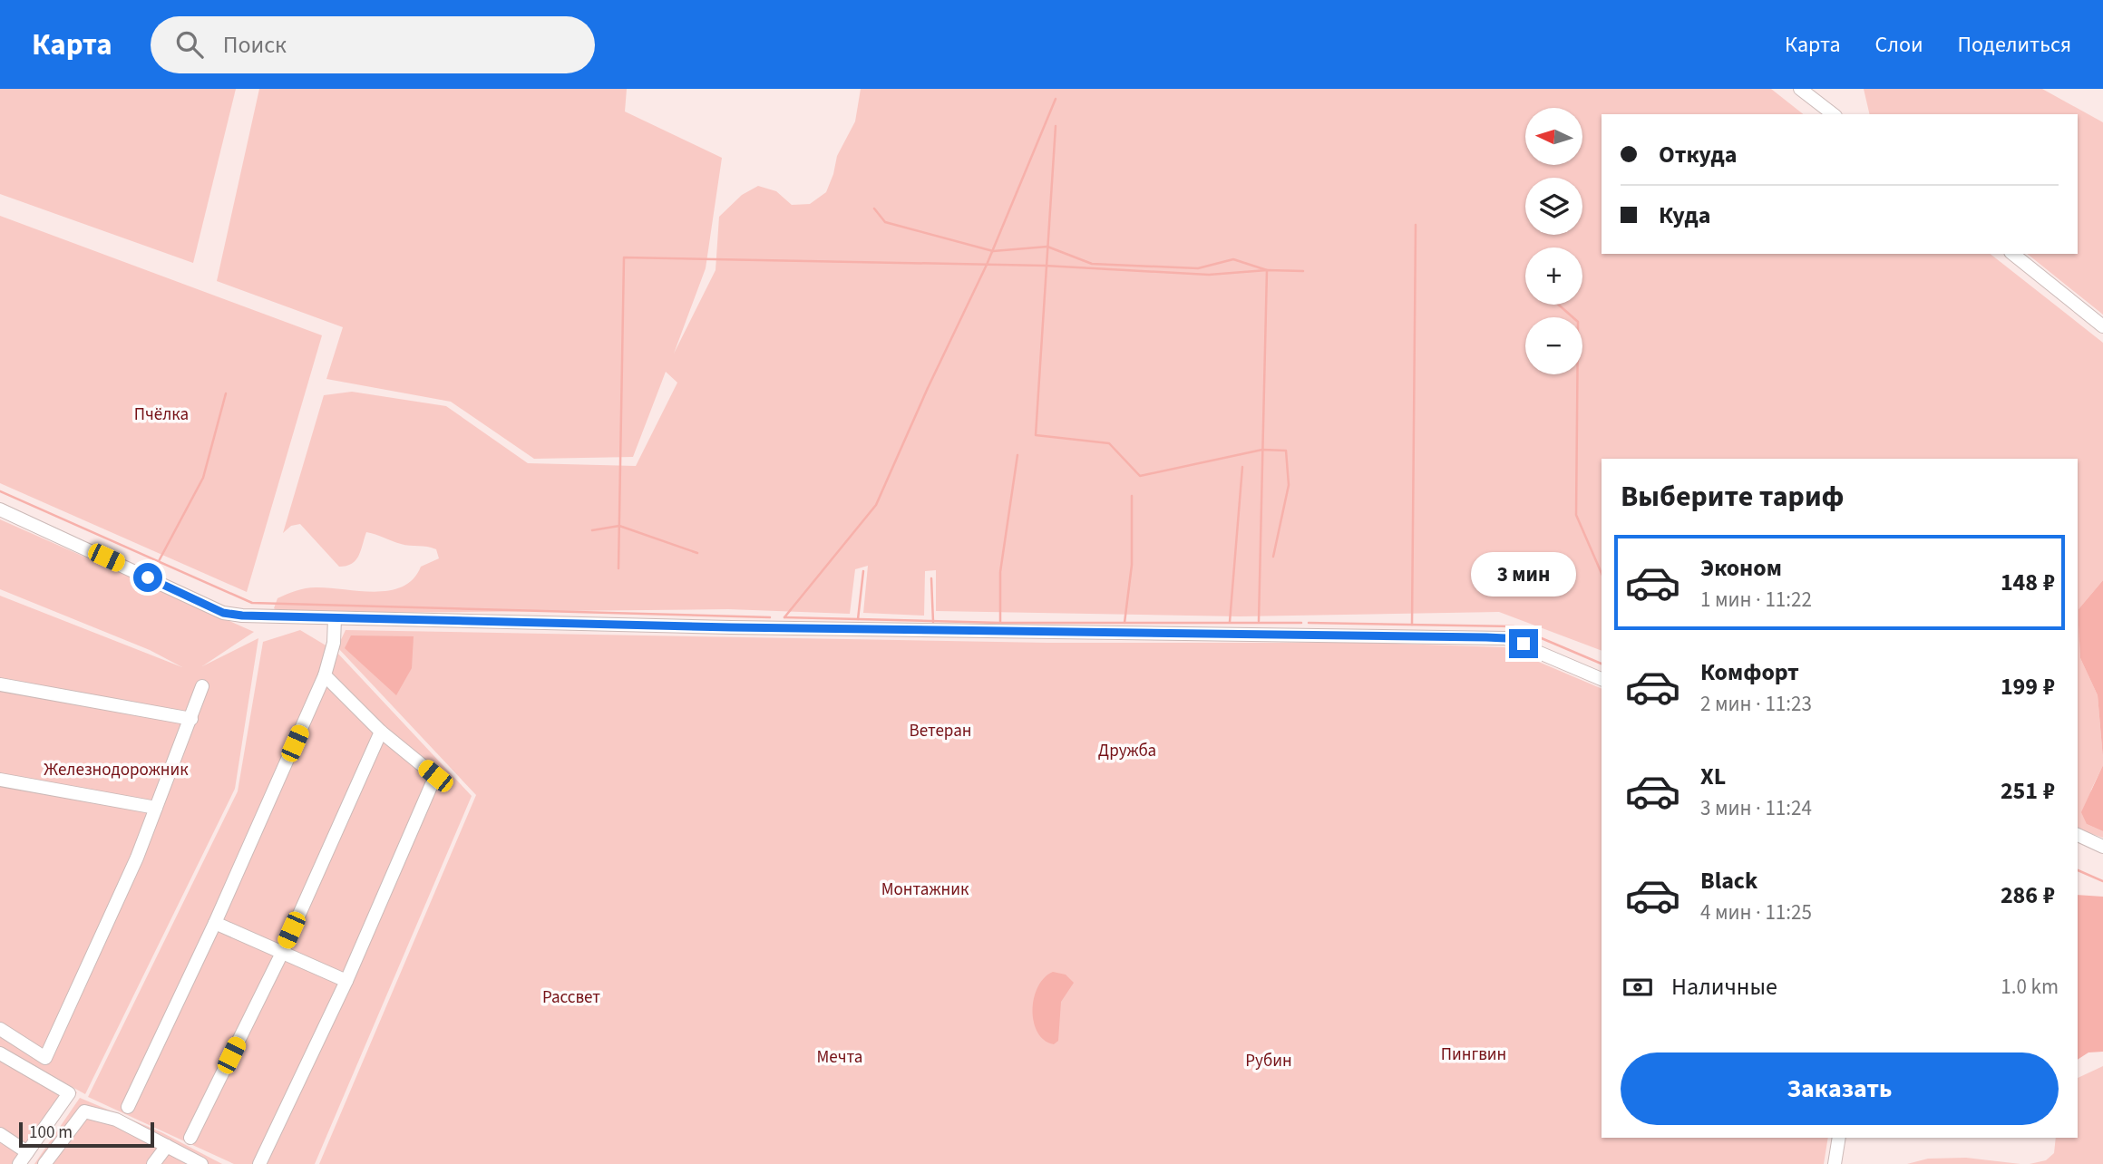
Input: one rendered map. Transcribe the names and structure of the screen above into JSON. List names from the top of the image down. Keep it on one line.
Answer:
{"parks":["Пчёлка","Ветеран","Дружба","Железнодорожник","Монтажник","Рассвет","Пингвин","Мечта","Рубин"],"scale_bar":"100 m","north":"left","page":{"header":"Карта","search":"Поиск","nav":["Карта","Слои","Поделиться"],"map_buttons":["+","−"],"banner":["Откуда","Куда"],"heading":"Выберите тариф","list":[{"name":"Эконом","note":"1 мин · 11:22","value":"148 ₽"},{"name":"Комфорт","note":"2 мин · 11:23","value":"199 ₽"},{"name":"XL","note":"3 мин · 11:24","value":"251 ₽"},{"name":"Black","note":"4 мин · 11:25","value":"286 ₽"}],"bubble":"3 мин","pay":["Наличные","1.0 km"],"buttons":"Заказать","scale":"100 m"}}
